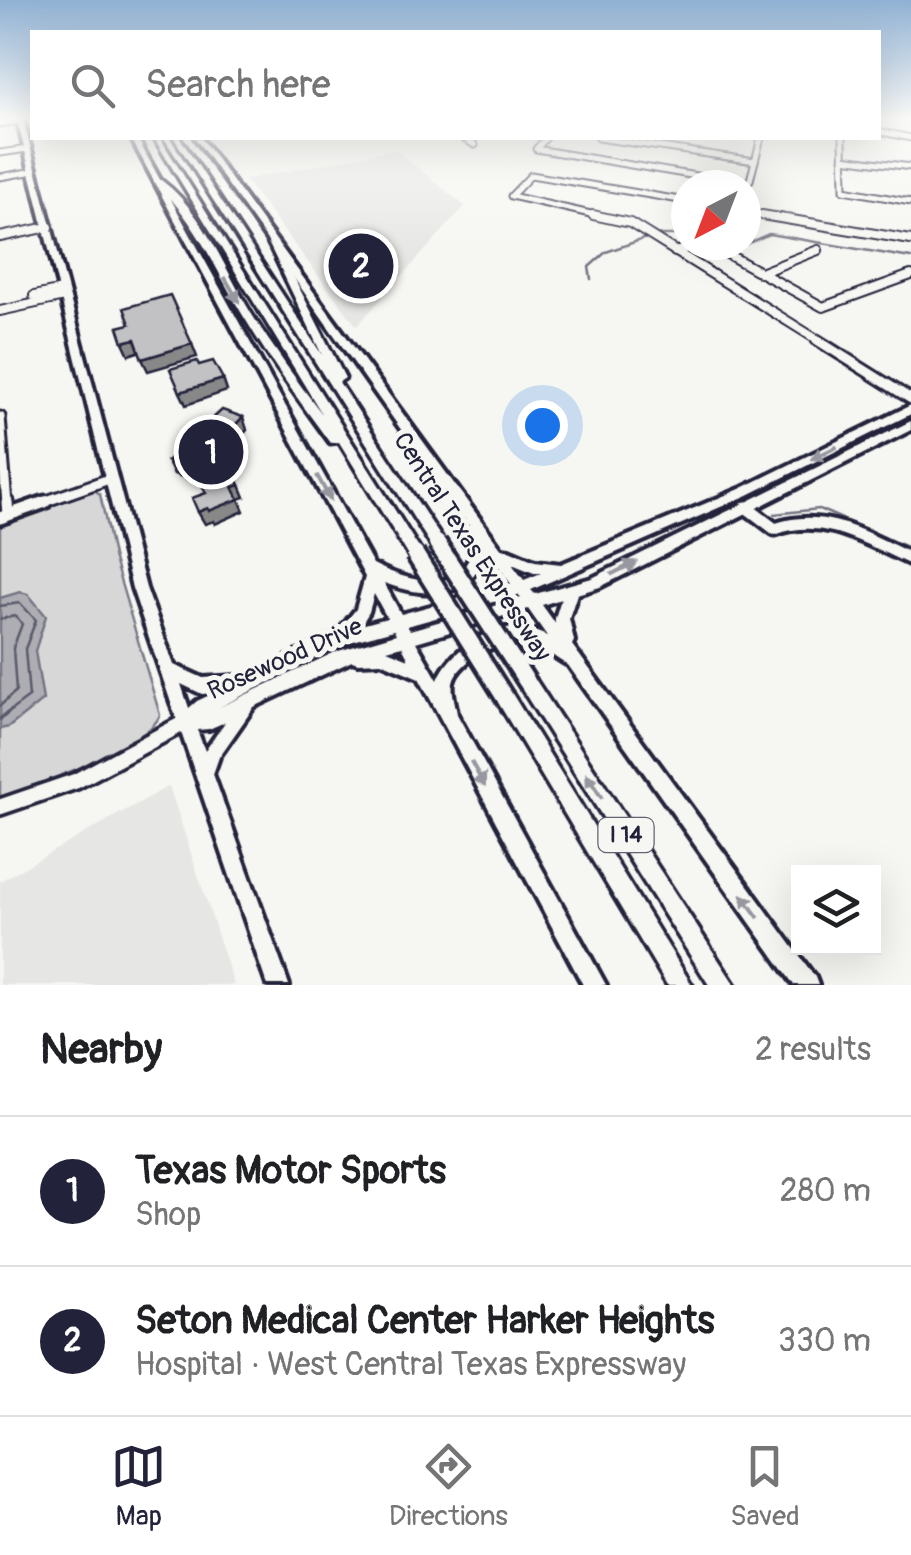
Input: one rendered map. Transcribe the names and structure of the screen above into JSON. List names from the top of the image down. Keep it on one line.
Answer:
{"streets":{"highway":["Central Texas Expressway","I 14"],"main road":["Rosewood Drive"]},"north":"bottom left","page":{"search":"Search here","pins":["2","1"],"heading":["Nearby","2 results"],"list":[{"mark":"1","name":"Texas Motor Sports","note":"Shop","value":"280 m"},{"mark":"2","name":"Seton Medical Center Harker Heights","note":"Hospital · West Central Texas Expressway","value":"330 m"}],"nav":["Map","Directions","Saved"]}}
